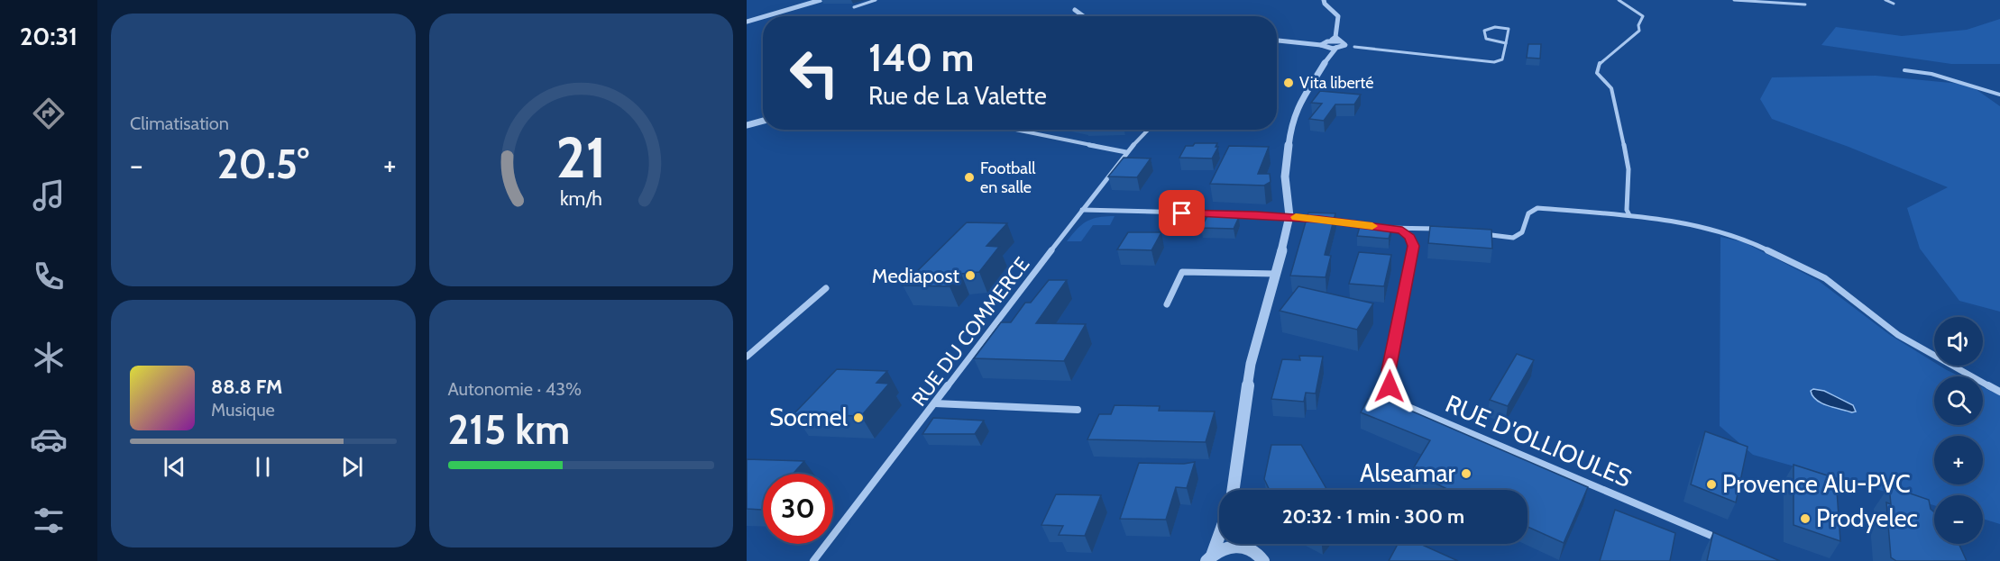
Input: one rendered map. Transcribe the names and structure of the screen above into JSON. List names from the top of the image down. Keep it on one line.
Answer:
{"streets":{"street":["RUE DU COMMERCE","RUE D'OLLIOULES"]},"places":["Vita liberté","Football en salle","Mediapost","Socmel","Alseamar","Provence Alu-PVC","Prodyelec"],"page":{"tabs":"20:31","tile":["Climatisation",["Autonomie · 43%","215 km"]],"turn":["140 m","Rue de La Valette"],"heat":["−","20.5°","+"],"map_buttons":["+","−"],"song":["88.8 FM","Musique"],"limit":"30","trip":"20:32 · 1 min · 300 m","gauge":["21","km/h"]}}
